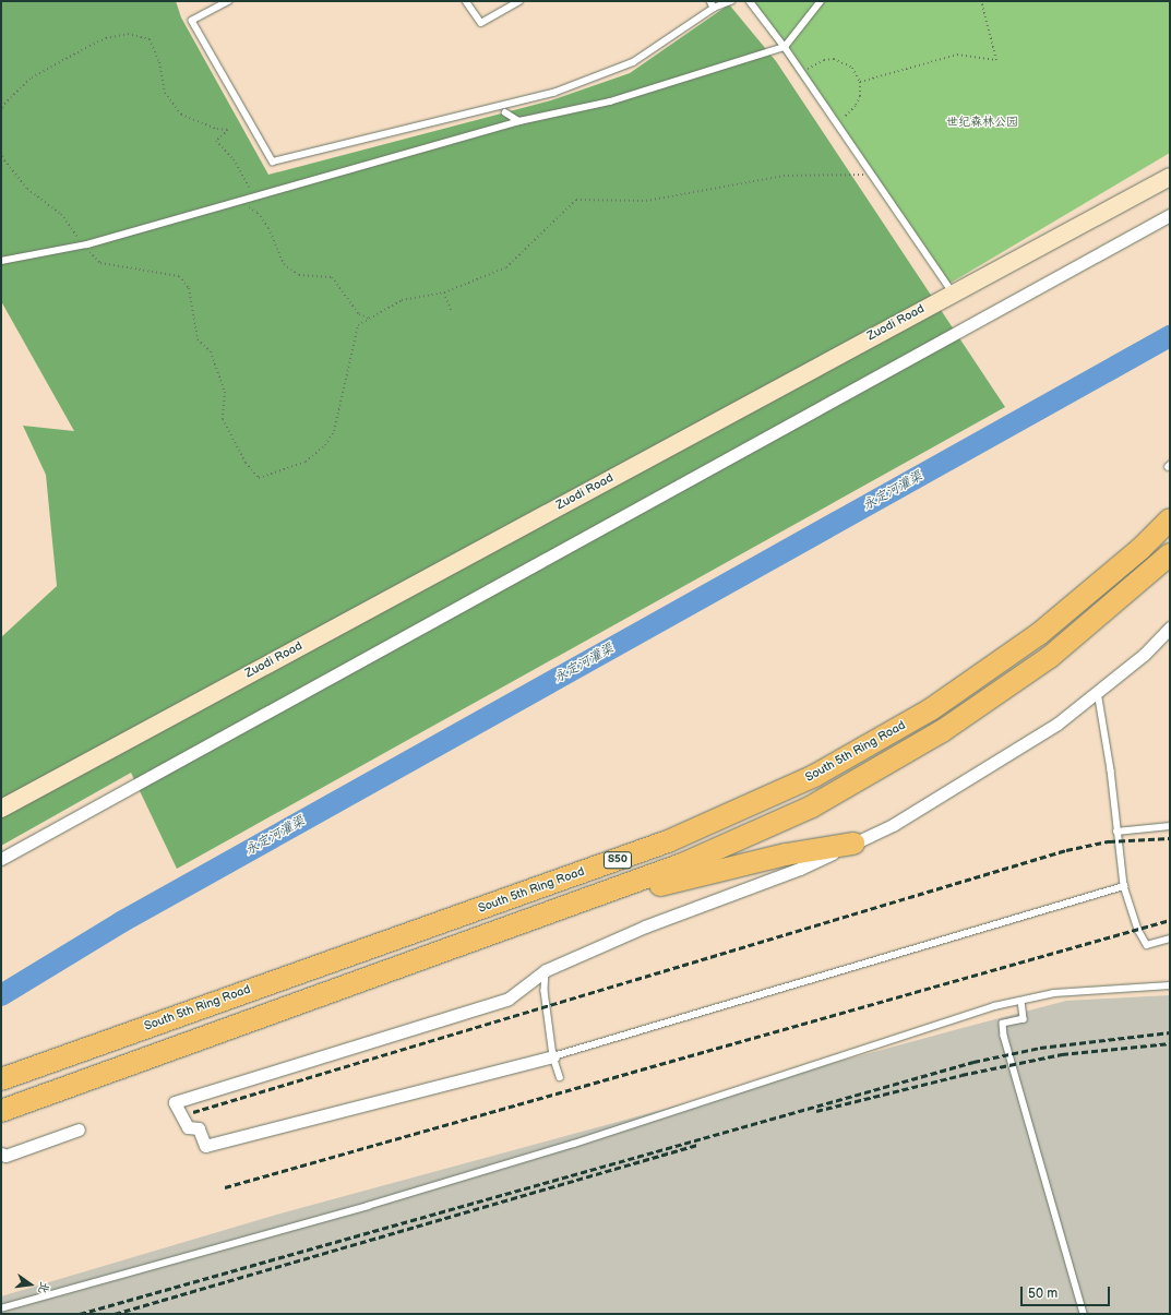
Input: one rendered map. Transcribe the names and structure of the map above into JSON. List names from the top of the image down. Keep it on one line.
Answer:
{"streets":{"highway":["South 5th Ring Road","S50"],"main road":["Zuodi Road"]},"water":["永定河灌渠"],"parks":["世纪森林公园"],"scale_bar":"50 m","north":"right"}
